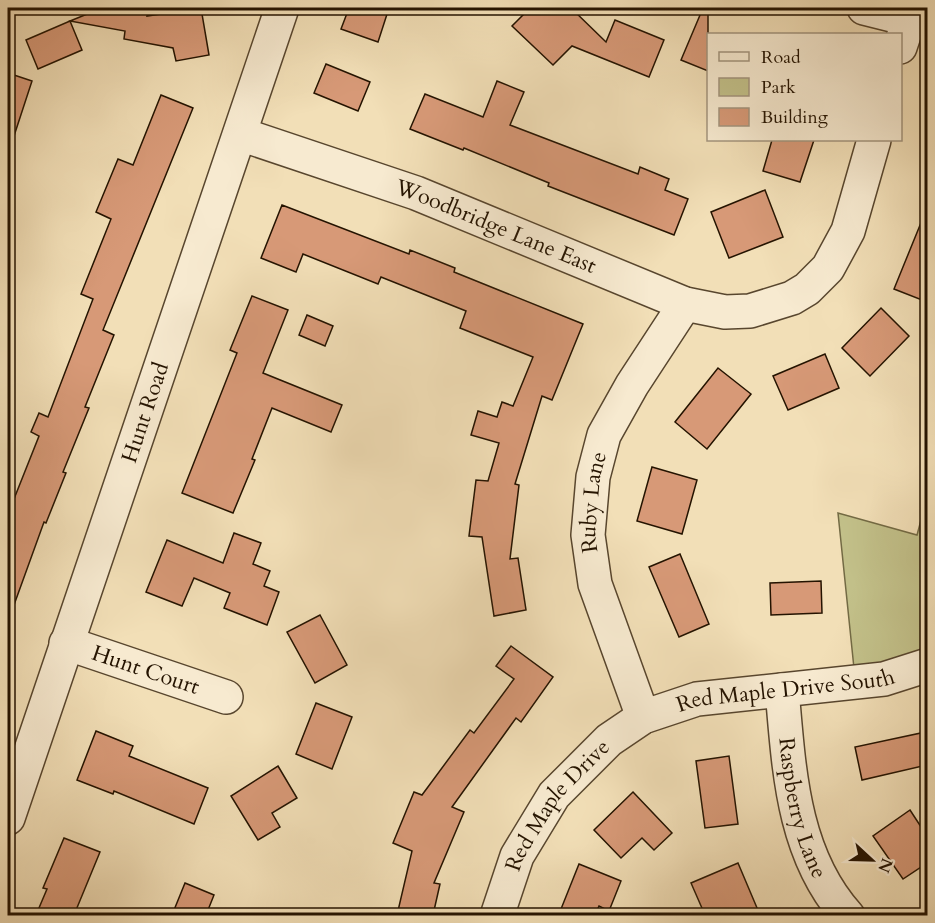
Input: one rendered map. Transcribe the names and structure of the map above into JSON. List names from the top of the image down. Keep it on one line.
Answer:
{"streets":{"street":["Woodbridge Lane East","Hunt Road","Ruby Lane","Hunt Court","Red Maple Drive South","Raspberry Lane","Red Maple Drive"]},"crossings":[["Woodbridge Lane East","Hunt Road"],["Woodbridge Lane East","Ruby Lane"],["Hunt Road","Hunt Court"],["Ruby Lane","Red Maple Drive South"],["Ruby Lane","Red Maple Drive"],["Red Maple Drive South","Raspberry Lane"],["Red Maple Drive South","Red Maple Drive"]],"legend":["Road","Park","Building"],"north":"right"}
